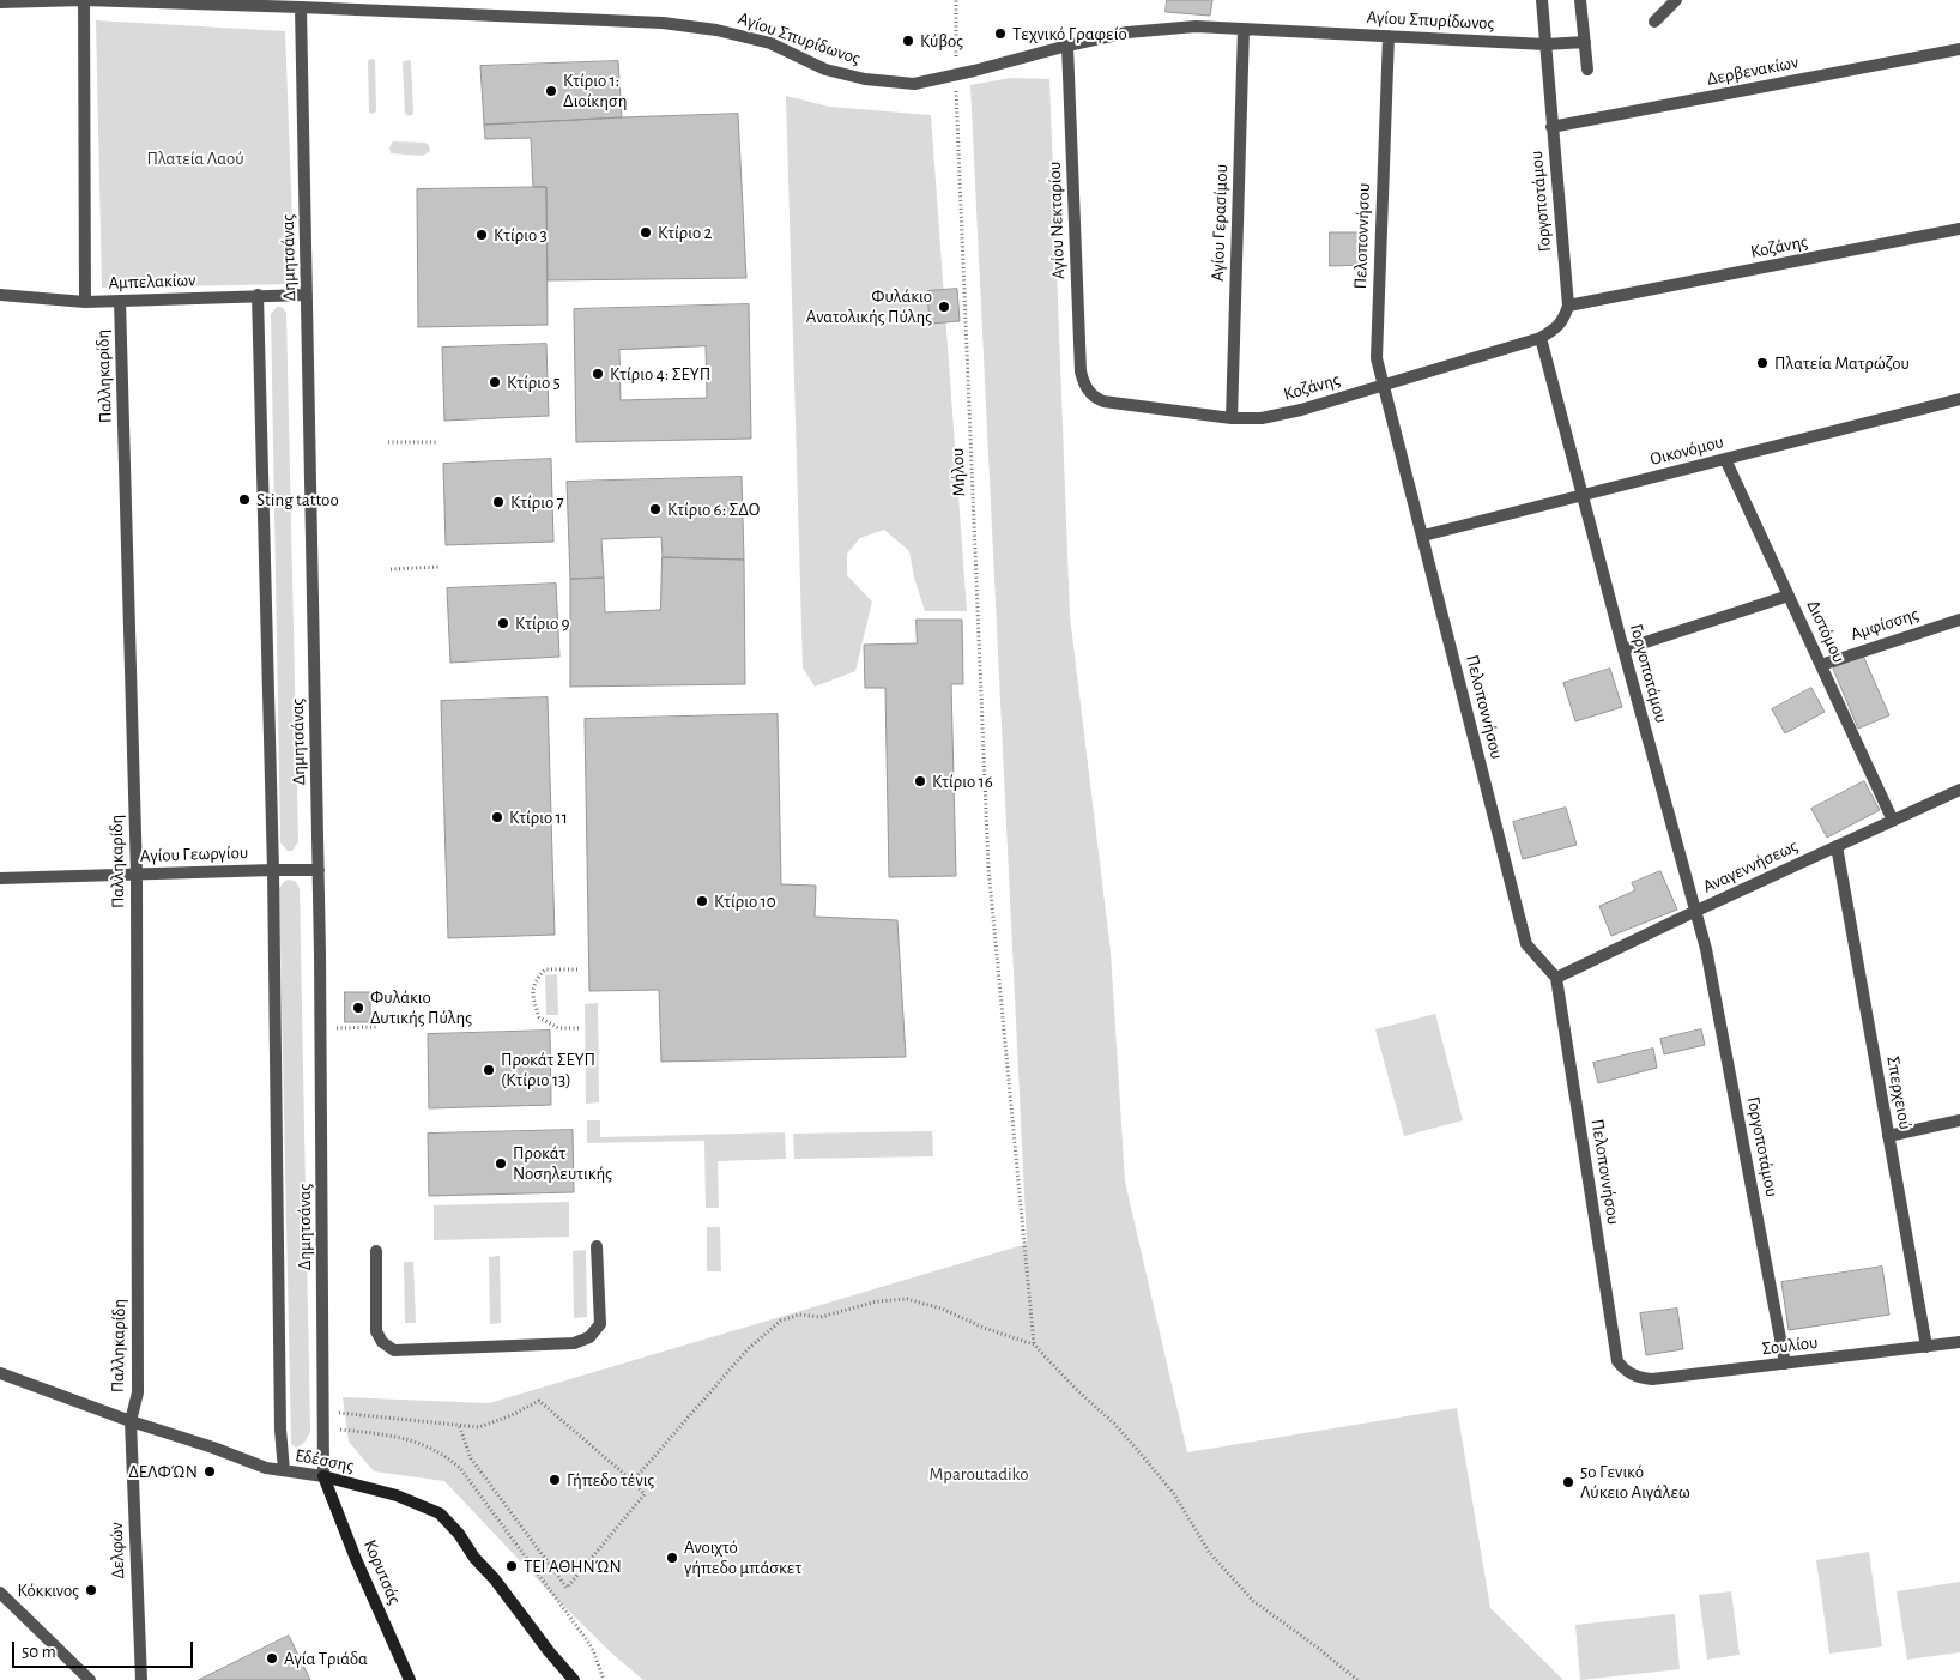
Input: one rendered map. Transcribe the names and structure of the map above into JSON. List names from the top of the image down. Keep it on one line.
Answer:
{"streets":{"street":["Αγίου Σπυρίδωνος","Δερβενακίων","Γοργοποτάμου","Αγίου Νεκταρίου","Αγίου Γερασίμου","Πελοποννήσου","Κοζάνης","Δημητσάνας","Αμπελακίων","Παλληκαρίδη","Οικονόμου","Αμφίσσης","Διστόμου","Αγίου Γεωργίου","Αναγεννήσεως","Σπερχειού","Σουλίου","Εδέσσης","Δελφών","Κορυτσάς"],"path":["Μήλου"]},"crossings":[["Αγίου Σπυρίδωνος","Γοργοποτάμου"],["Αγίου Σπυρίδωνος","Αγίου Νεκταρίου"],["Αγίου Σπυρίδωνος","Αγίου Γερασίμου"],["Αγίου Σπυρίδωνος","Πελοποννήσου"],["Αγίου Σπυρίδωνος","Δημητσάνας"],["Αγίου Σπυρίδωνος","Μήλου"],["Δερβενακίων","Γοργοποτάμου"],["Γοργοποτάμου","Κοζάνης"],["Γοργοποτάμου","Οικονόμου"],["Γοργοποτάμου","Αναγεννήσεως"],["Γοργοποτάμου","Σουλίου"],["Αγίου Νεκταρίου","Κοζάνης"],["Αγίου Γερασίμου","Κοζάνης"],["Πελοποννήσου","Κοζάνης"],["Πελοποννήσου","Οικονόμου"],["Πελοποννήσου","Αναγεννήσεως"],["Πελοποννήσου","Σουλίου"],["Δημητσάνας","Αμπελακίων"],["Δημητσάνας","Αγίου Γεωργίου"],["Δημητσάνας","Εδέσσης"],["Δημητσάνας","Κορυτσάς"],["Αμπελακίων","Παλληκαρίδη"],["Παλληκαρίδη","Αγίου Γεωργίου"],["Παλληκαρίδη","Εδέσσης"],["Παλληκαρίδη","Δελφών"],["Οικονόμου","Διστόμου"],["Αμφίσσης","Διστόμου"],["Διστόμου","Αναγεννήσεως"],["Αναγεννήσεως","Σπερχειού"],["Σπερχειού","Σουλίου"],["Εδέσσης","Δελφών"],["Εδέσσης","Κορυτσάς"]],"parks":["Πλατεία Λαού","Mparoutadiko"],"places":["Τεχνικό Γραφείο","Κύβος","Κτίριο 1: Διοίκηση","Κτίριο 2","Κτίριο 3","Φυλάκιο Ανατολικής Πύλης","Πλατεία Ματρώζου","Κτίριο 4: ΣΕΥΠ","Κτίριο 5","Sting tattoo","Κτίριο 7","Κτίριο 6: ΣΔΟ","Κτίριο 9","Κτίριο 16","Κτίριο 11","Κτίριο 10","Φυλάκιο Δυτικής Πύλης","Προκάτ ΣΕΥΠ (Κτίριο 13)","Προκάτ Νοσηλευτικής","ΔΕΛΦΏΝ","Γήπεδο τένις","5ο Γενικό Λύκειο Αιγάλεω","Ανοιχτό γήπεδο μπάσκετ","ΤΕΙ ΑΘΗΝΏΝ","Κόκκινος","Αγία Τριάδα"],"scale_bar":"50 m"}
